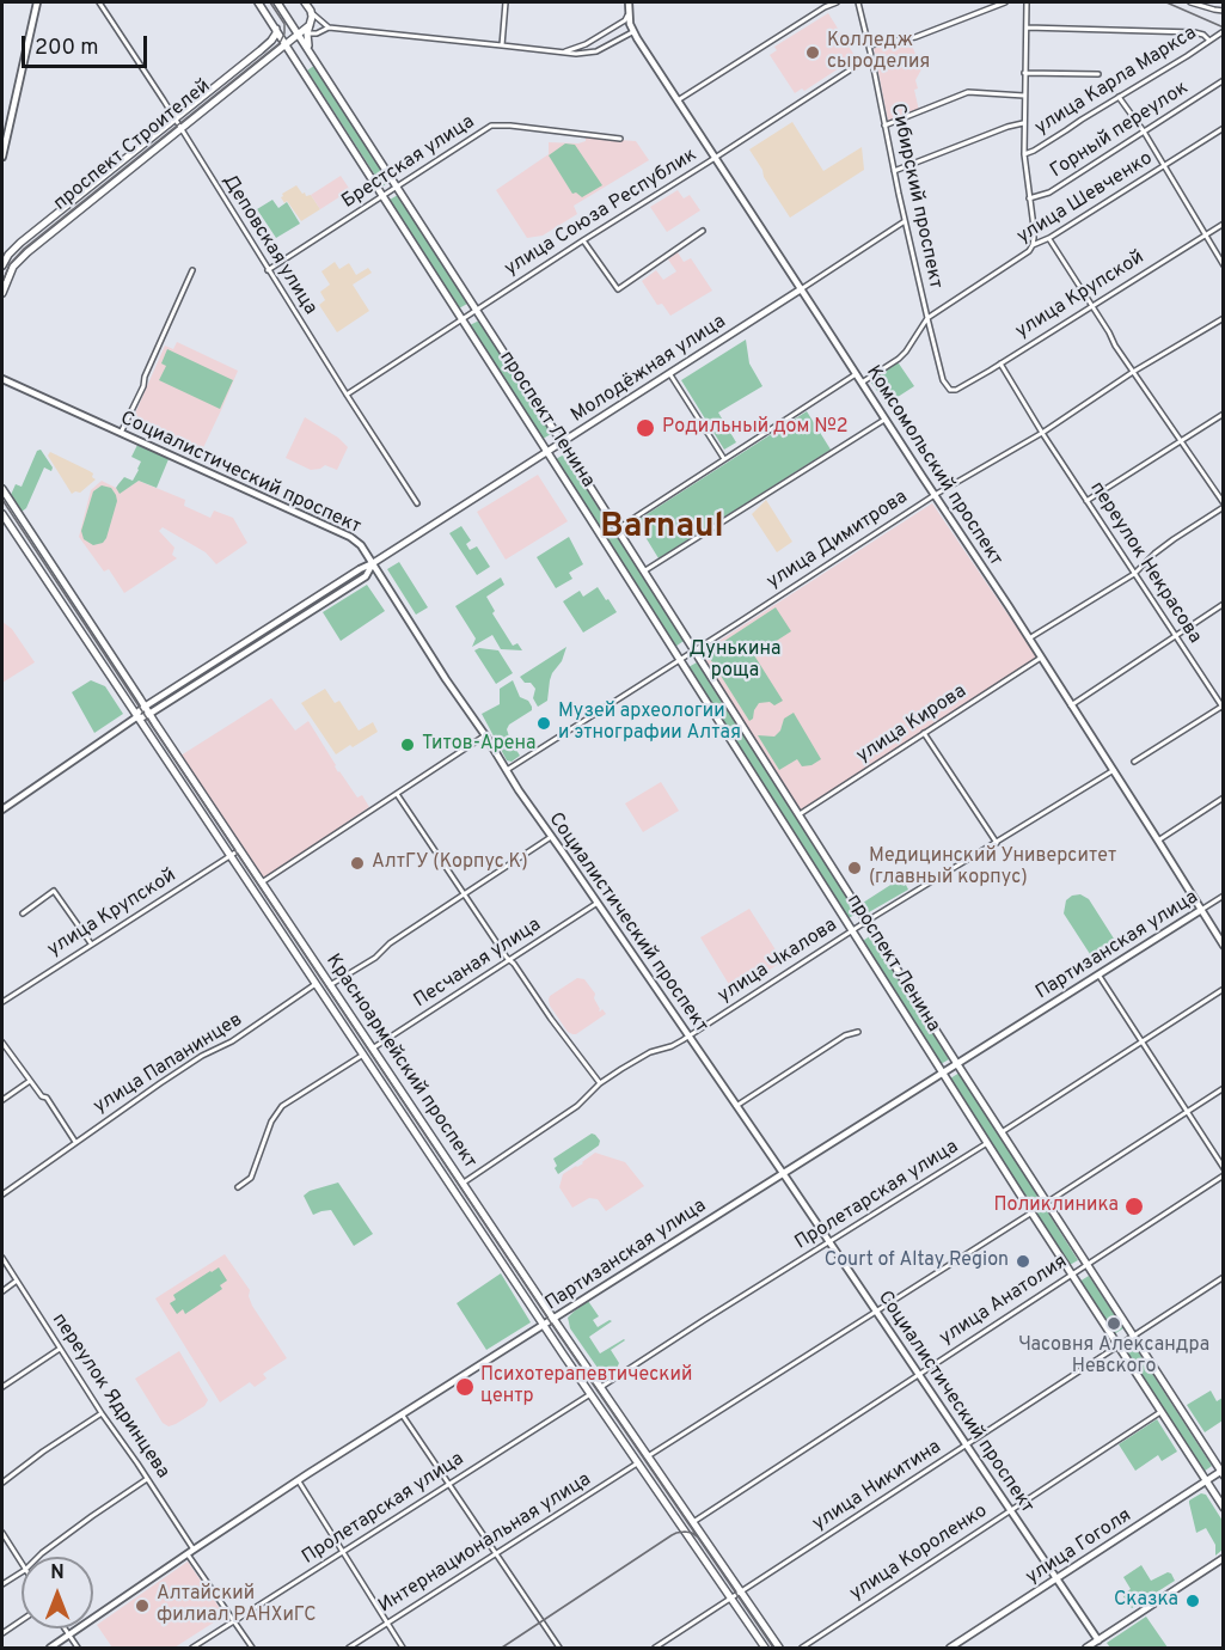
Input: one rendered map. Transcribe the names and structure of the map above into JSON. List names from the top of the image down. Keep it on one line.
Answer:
{"streets":{"main road":["проспект Строителей","проспект Ленина","Красноармейский проспект"],"street":["улица Карла Маркса","Горный переулок","Брестская улица","Сибирский проспект","улица Шевченко","улица Союза Республик","Деповская улица","улица Крупской","Молодёжная улица","Комсомольский проспект","Социалистический проспект","улица Димитрова","переулок Некрасова","улица Кирова","Партизанская улица","улица Чкалова","Песчаная улица","улица Папанинцев","Пролетарская улица","улица Анатолия","переулок Ядринцева","улица Никитина","Интернациональная улица","улица Гоголя","улица Короленко"]},"crossings":[["проспект Строителей","Деповская улица"],["проспект Строителей","проспект Ленина"],["Брестская улица","Деповская улица"],["Брестская улица","проспект Ленина"],["Сибирский проспект","улица Шевченко"],["Сибирский проспект","улица Союза Республик"],["Сибирский проспект","улица Крупской"],["Сибирский проспект","Молодёжная улица"],["улица Союза Республик","Деповская улица"],["улица Союза Республик","проспект Ленина"],["улица Союза Республик","Комсомольский проспект"],["улица Крупской","переулок Некрасова"],["улица Крупской","Красноармейский проспект"],["Молодёжная улица","проспект Ленина"],["Молодёжная улица","Комсомольский проспект"],["Молодёжная улица","Социалистический проспект"],["Молодёжная улица","Красноармейский проспект"],["проспект Ленина","улица Димитрова"],["проспект Ленина","улица Кирова"],["проспект Ленина","Партизанская улица"],["проспект Ленина","улица Чкалова"],["проспект Ленина","Пролетарская улица"],["проспект Ленина","улица Анатолия"],["проспект Ленина","улица Никитина"],["проспект Ленина","улица Гоголя"],["проспект Ленина","улица Короленко"],["Комсомольский проспект","улица Димитрова"],["Комсомольский проспект","улица Кирова"],["Комсомольский проспект","Партизанская улица"],["Комсомольский проспект","улица Чкалова"],["Социалистический проспект","улица Димитрова"],["Социалистический проспект","Партизанская улица"],["Социалистический проспект","улица Чкалова"],["Социалистический проспект","Песчаная улица"],["Социалистический проспект","Пролетарская улица"],["Социалистический проспект","улица Анатолия"],["Социалистический проспект","улица Никитина"],["Социалистический проспект","улица Гоголя"],["Социалистический проспект","улица Короленко"],["улица Димитрова","переулок Некрасова"],["Партизанская улица","Красноармейский проспект"],["Партизанская улица","переулок Ядринцева"],["улица Чкалова","Красноармейский проспект"],["Песчаная улица","Красноармейский проспект"],["Красноармейский проспект","улица Папанинцев"],["Красноармейский проспект","Пролетарская улица"],["Красноармейский проспект","улица Анатолия"],["Красноармейский проспект","улица Никитина"],["Красноармейский проспект","Интернациональная улица"],["Пролетарская улица","переулок Ядринцева"]],"districts":["Barnaul"],"parks":["Дунькина роща"],"places":["Колледж сыроделия","Родильный дом №2","Музей археологии и этнографии Алтая","Титов-Арена","АлтГУ (Корпус К)","Медицинский Университет (главный корпус)","Поликлиника","Court of Altay Region","Часовня Александра Невского","Психотерапевтический центр","Сказка","Алтайский филиал РАНХиГС"],"scale_bar":"200 m","north":"top"}
